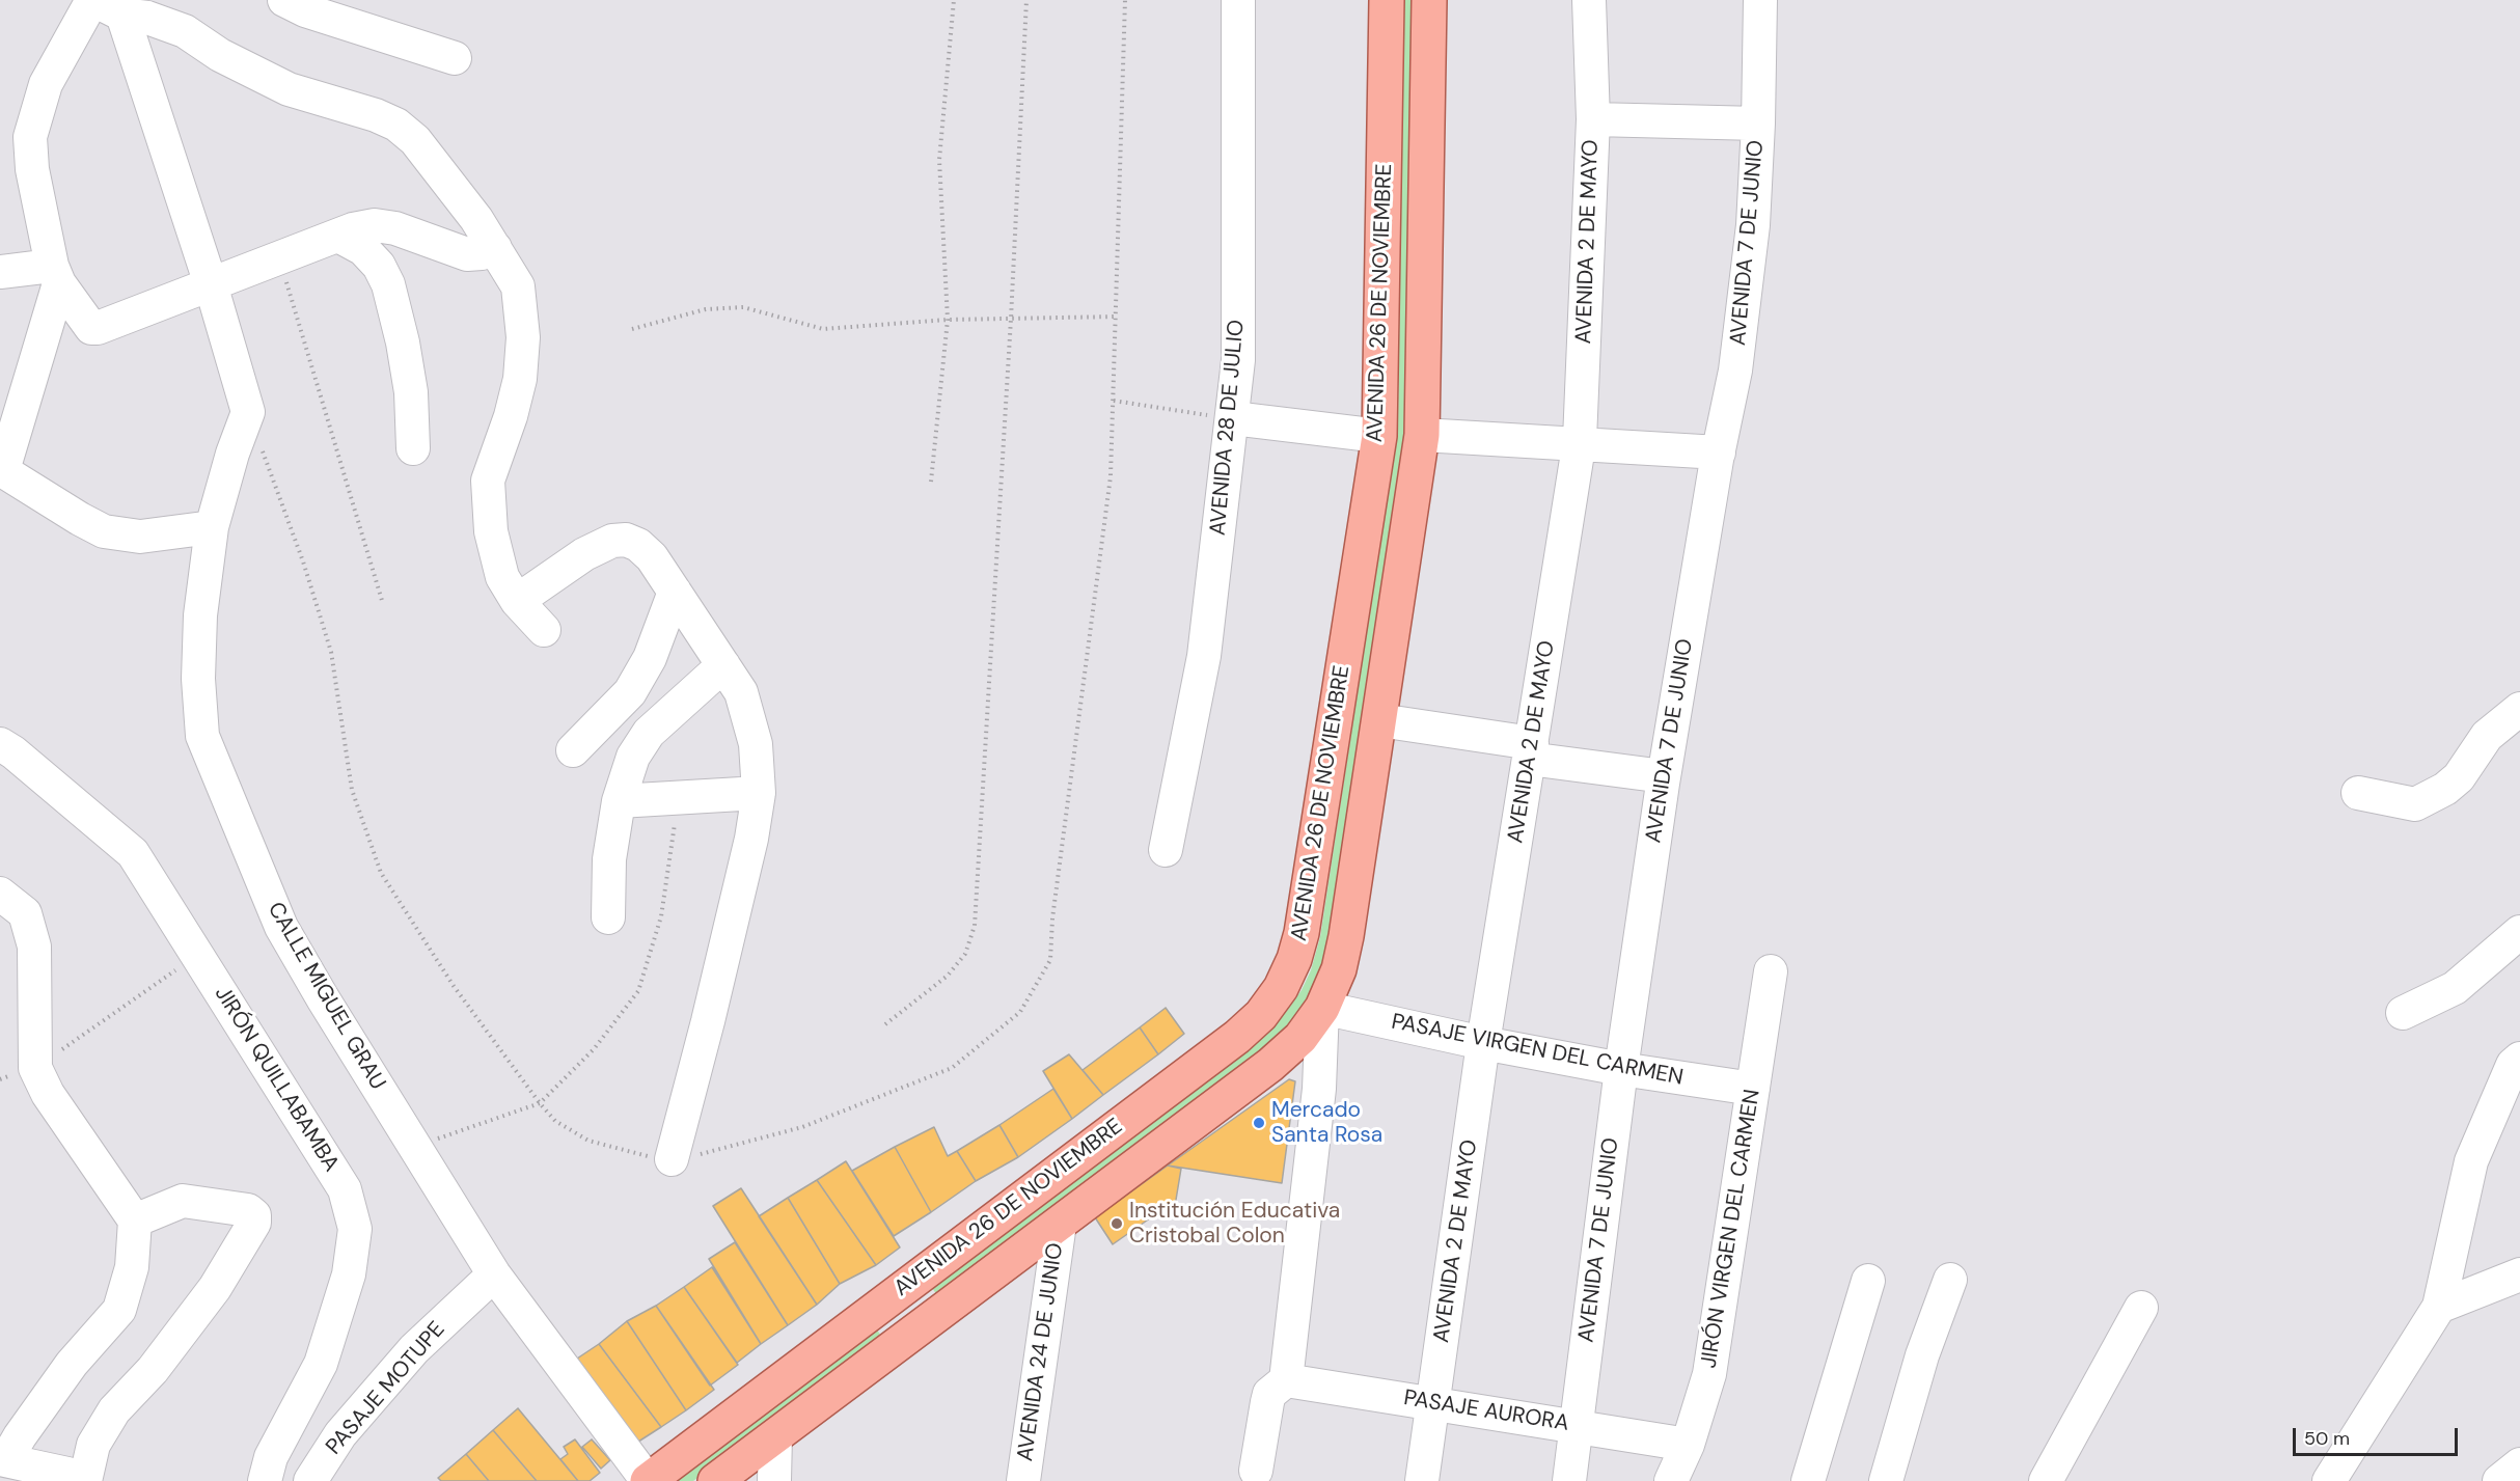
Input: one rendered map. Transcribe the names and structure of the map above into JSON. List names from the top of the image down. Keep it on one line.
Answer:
{"streets":{"main road":["AVENIDA 26 DE NOVIEMBRE"],"street":["AVENIDA 2 DE MAYO","AVENIDA 7 DE JUNIO","AVENIDA 28 DE JULIO","CALLE MIGUEL GRAU","PASAJE VIRGEN DEL CARMEN","JIRÓN QUILLABAMBA","JIRÓN VIRGEN DEL CARMEN","AVENIDA 24 DE JUNIO","PASAJE MOTUPE","PASAJE AURORA"]},"crossings":[["AVENIDA 2 DE MAYO","PASAJE VIRGEN DEL CARMEN"],["AVENIDA 2 DE MAYO","PASAJE AURORA"],["AVENIDA 7 DE JUNIO","PASAJE VIRGEN DEL CARMEN"],["AVENIDA 7 DE JUNIO","PASAJE AURORA"],["AVENIDA 26 DE NOVIEMBRE","CALLE MIGUEL GRAU"],["AVENIDA 26 DE NOVIEMBRE","PASAJE VIRGEN DEL CARMEN"],["AVENIDA 26 DE NOVIEMBRE","AVENIDA 24 DE JUNIO"],["CALLE MIGUEL GRAU","PASAJE MOTUPE"],["PASAJE VIRGEN DEL CARMEN","JIRÓN VIRGEN DEL CARMEN"],["JIRÓN VIRGEN DEL CARMEN","PASAJE AURORA"]],"places":["Mercado Santa Rosa","Institución Educativa Cristobal Colon"],"scale_bar":"50 m"}
